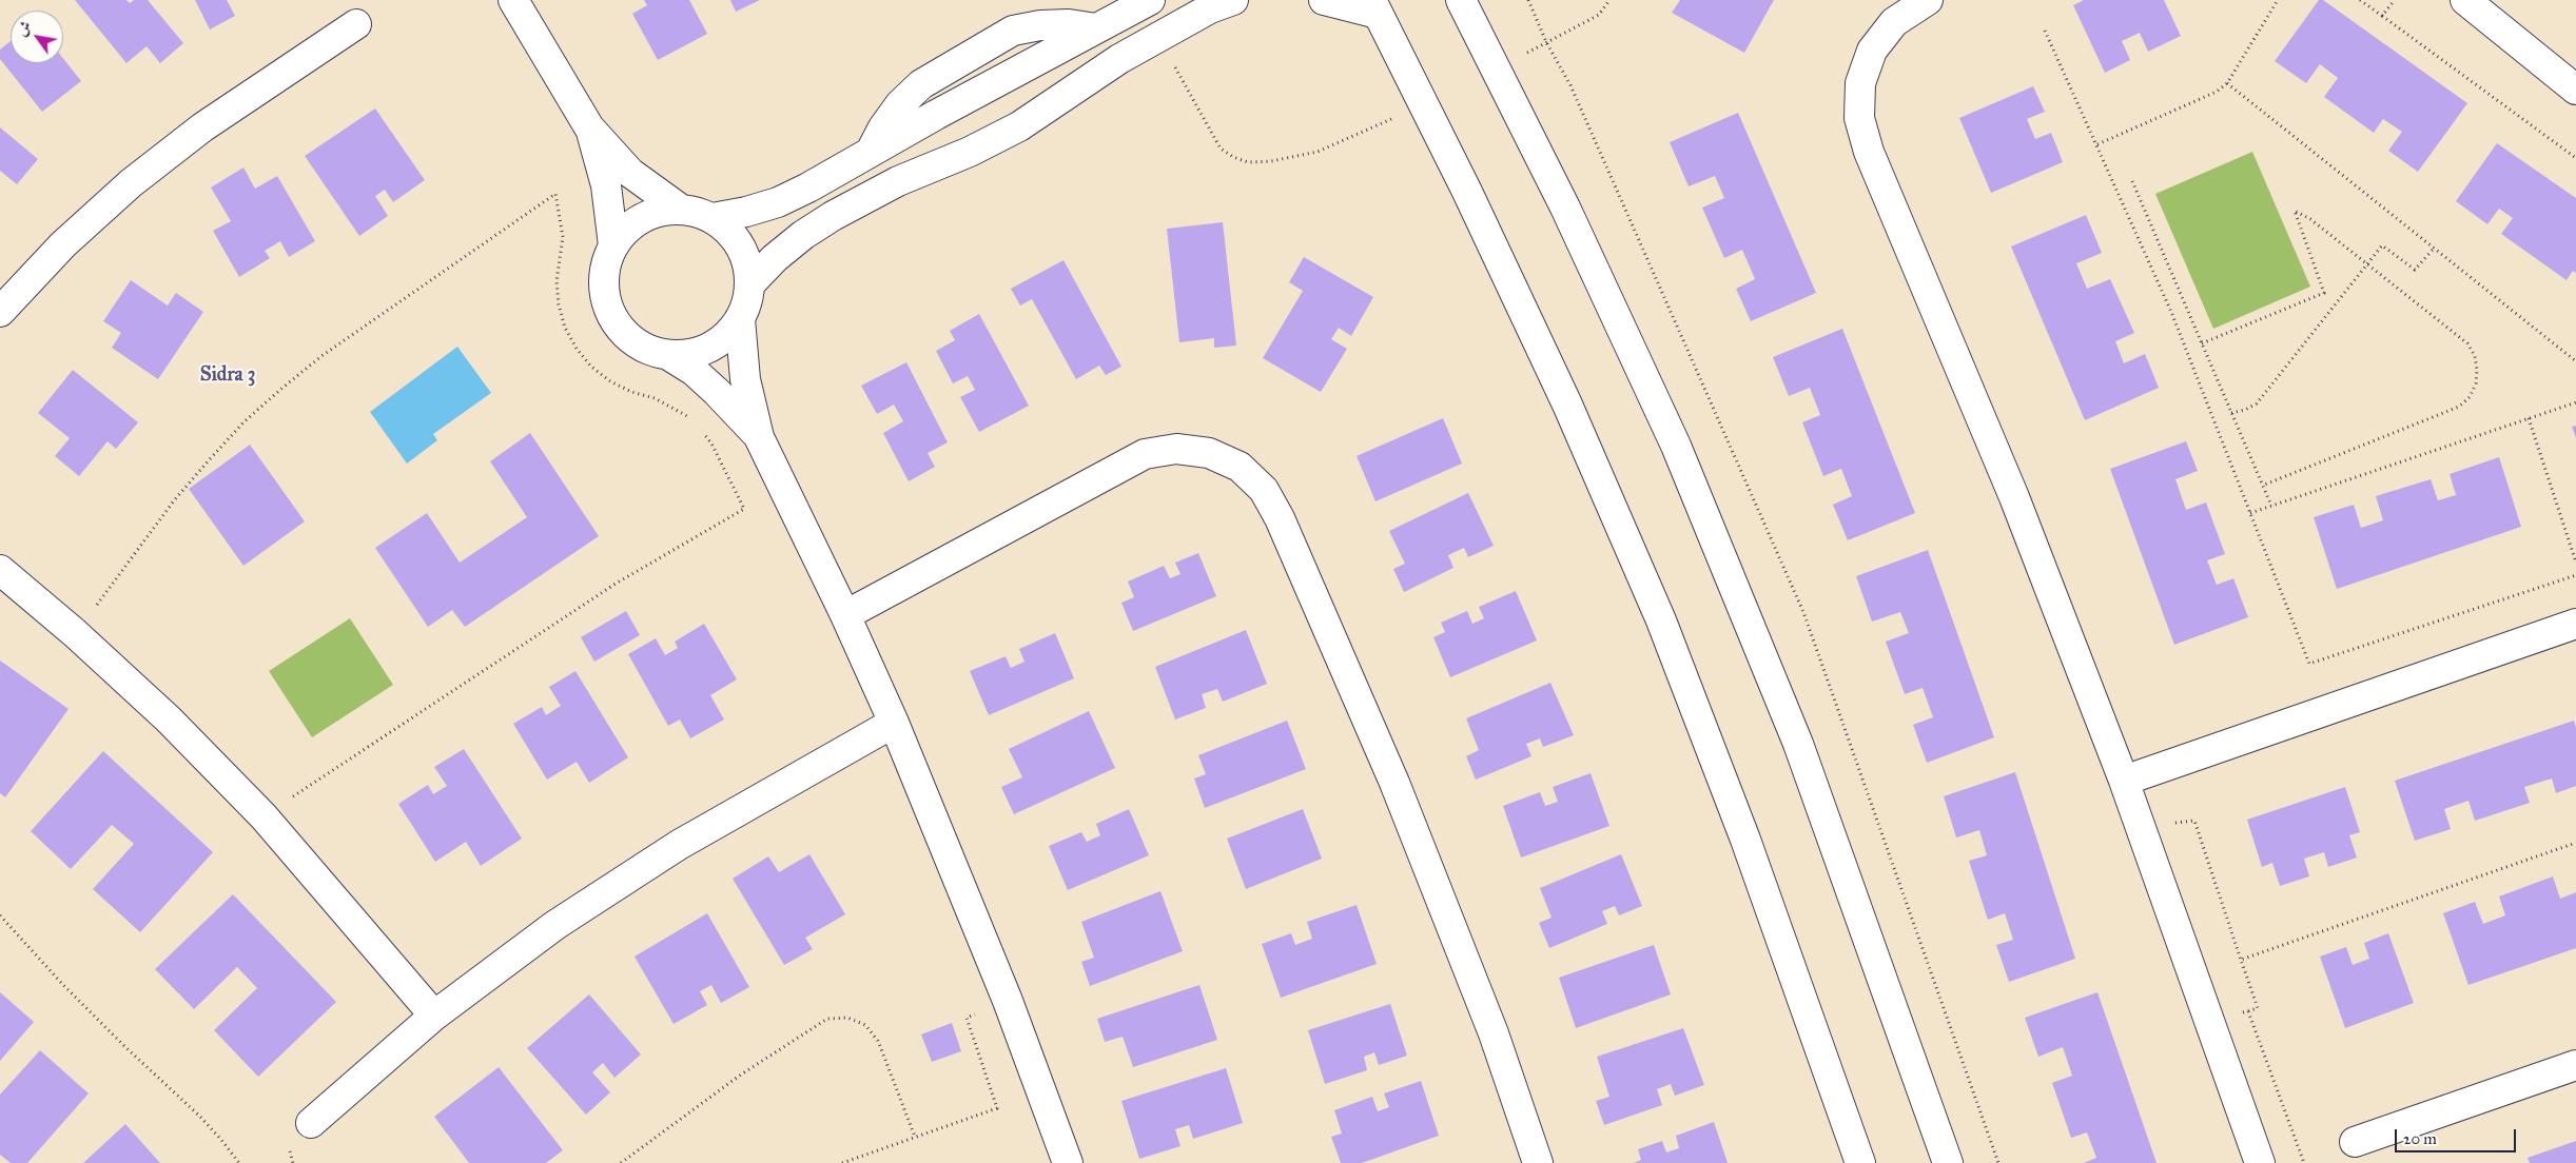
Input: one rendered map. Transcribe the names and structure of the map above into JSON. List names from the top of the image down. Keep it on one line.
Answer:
{"districts":["Sidra 3"],"scale_bar":"20 m","north":"top left"}
